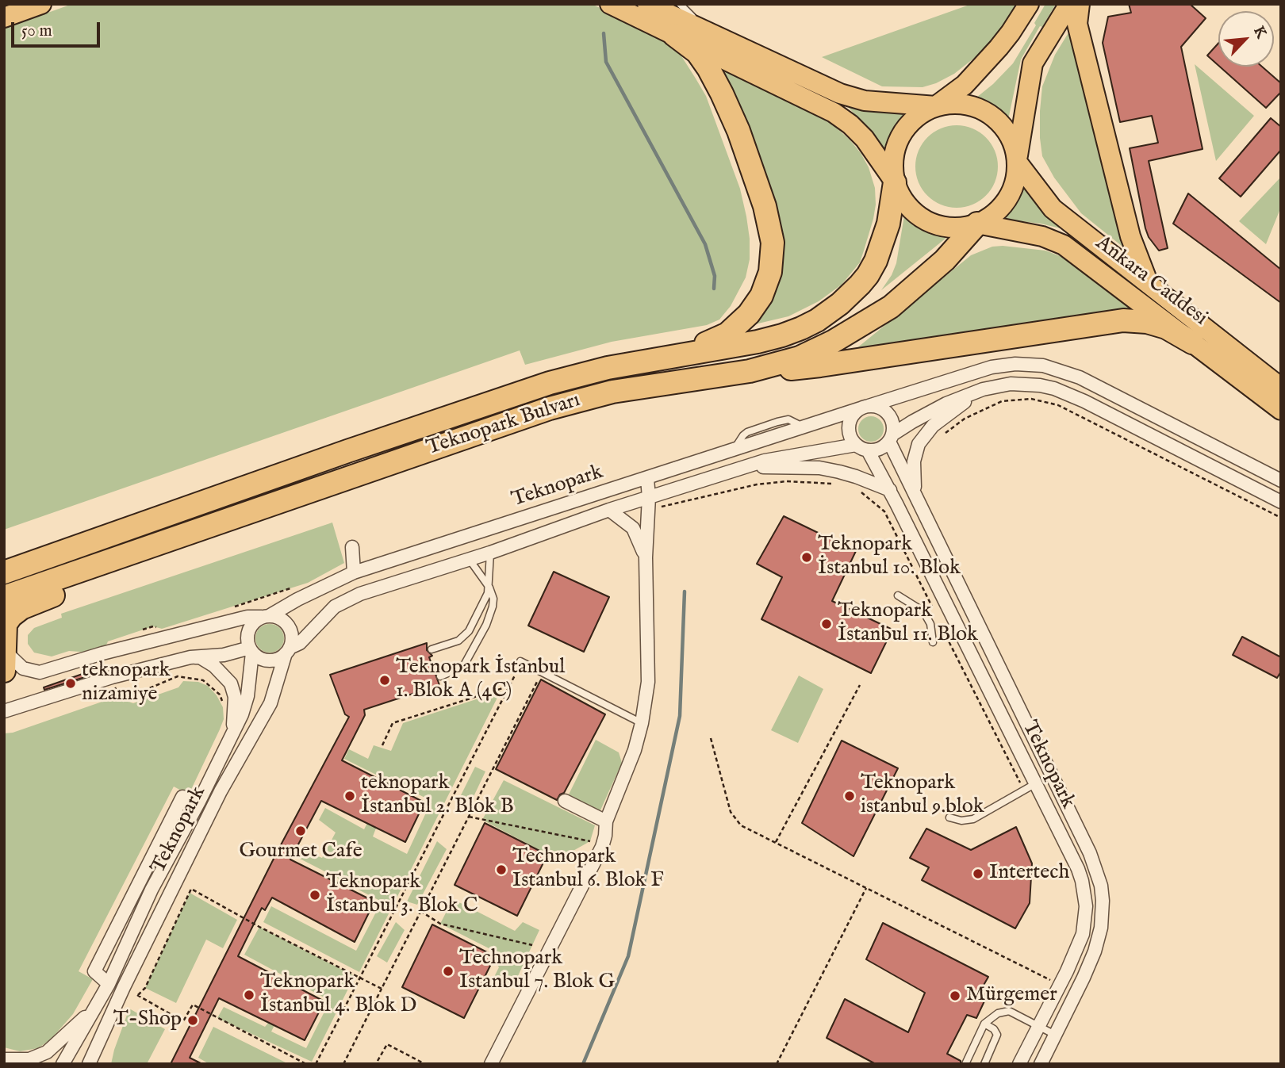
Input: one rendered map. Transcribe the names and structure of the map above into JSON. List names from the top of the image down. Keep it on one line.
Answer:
{"streets":{"highway":["Teknopark Bulvarı"],"main road":["Ankara Caddesi"],"street":["Teknopark"]},"crossings":[["Ankara Caddesi","Teknopark Bulvarı"]],"places":["Teknopark İstanbul 10. Blok","Teknopark İstanbul 11. Blok","Teknopark İstanbul 1. Blok A (4C)","teknopark nizamiye","teknopark İstanbul 2. Blok B","Teknopark istanbul 9.blok","Gourmet Cafe","Technopark Istanbul 6. Blok F","Intertech","Teknopark İstanbul 3. Blok C","Technopark Istanbul 7. Blok G","Teknopark İstanbul 4. Blok D","Mürgemer","T-Shop"],"scale_bar":"50 m","north":"top right"}
